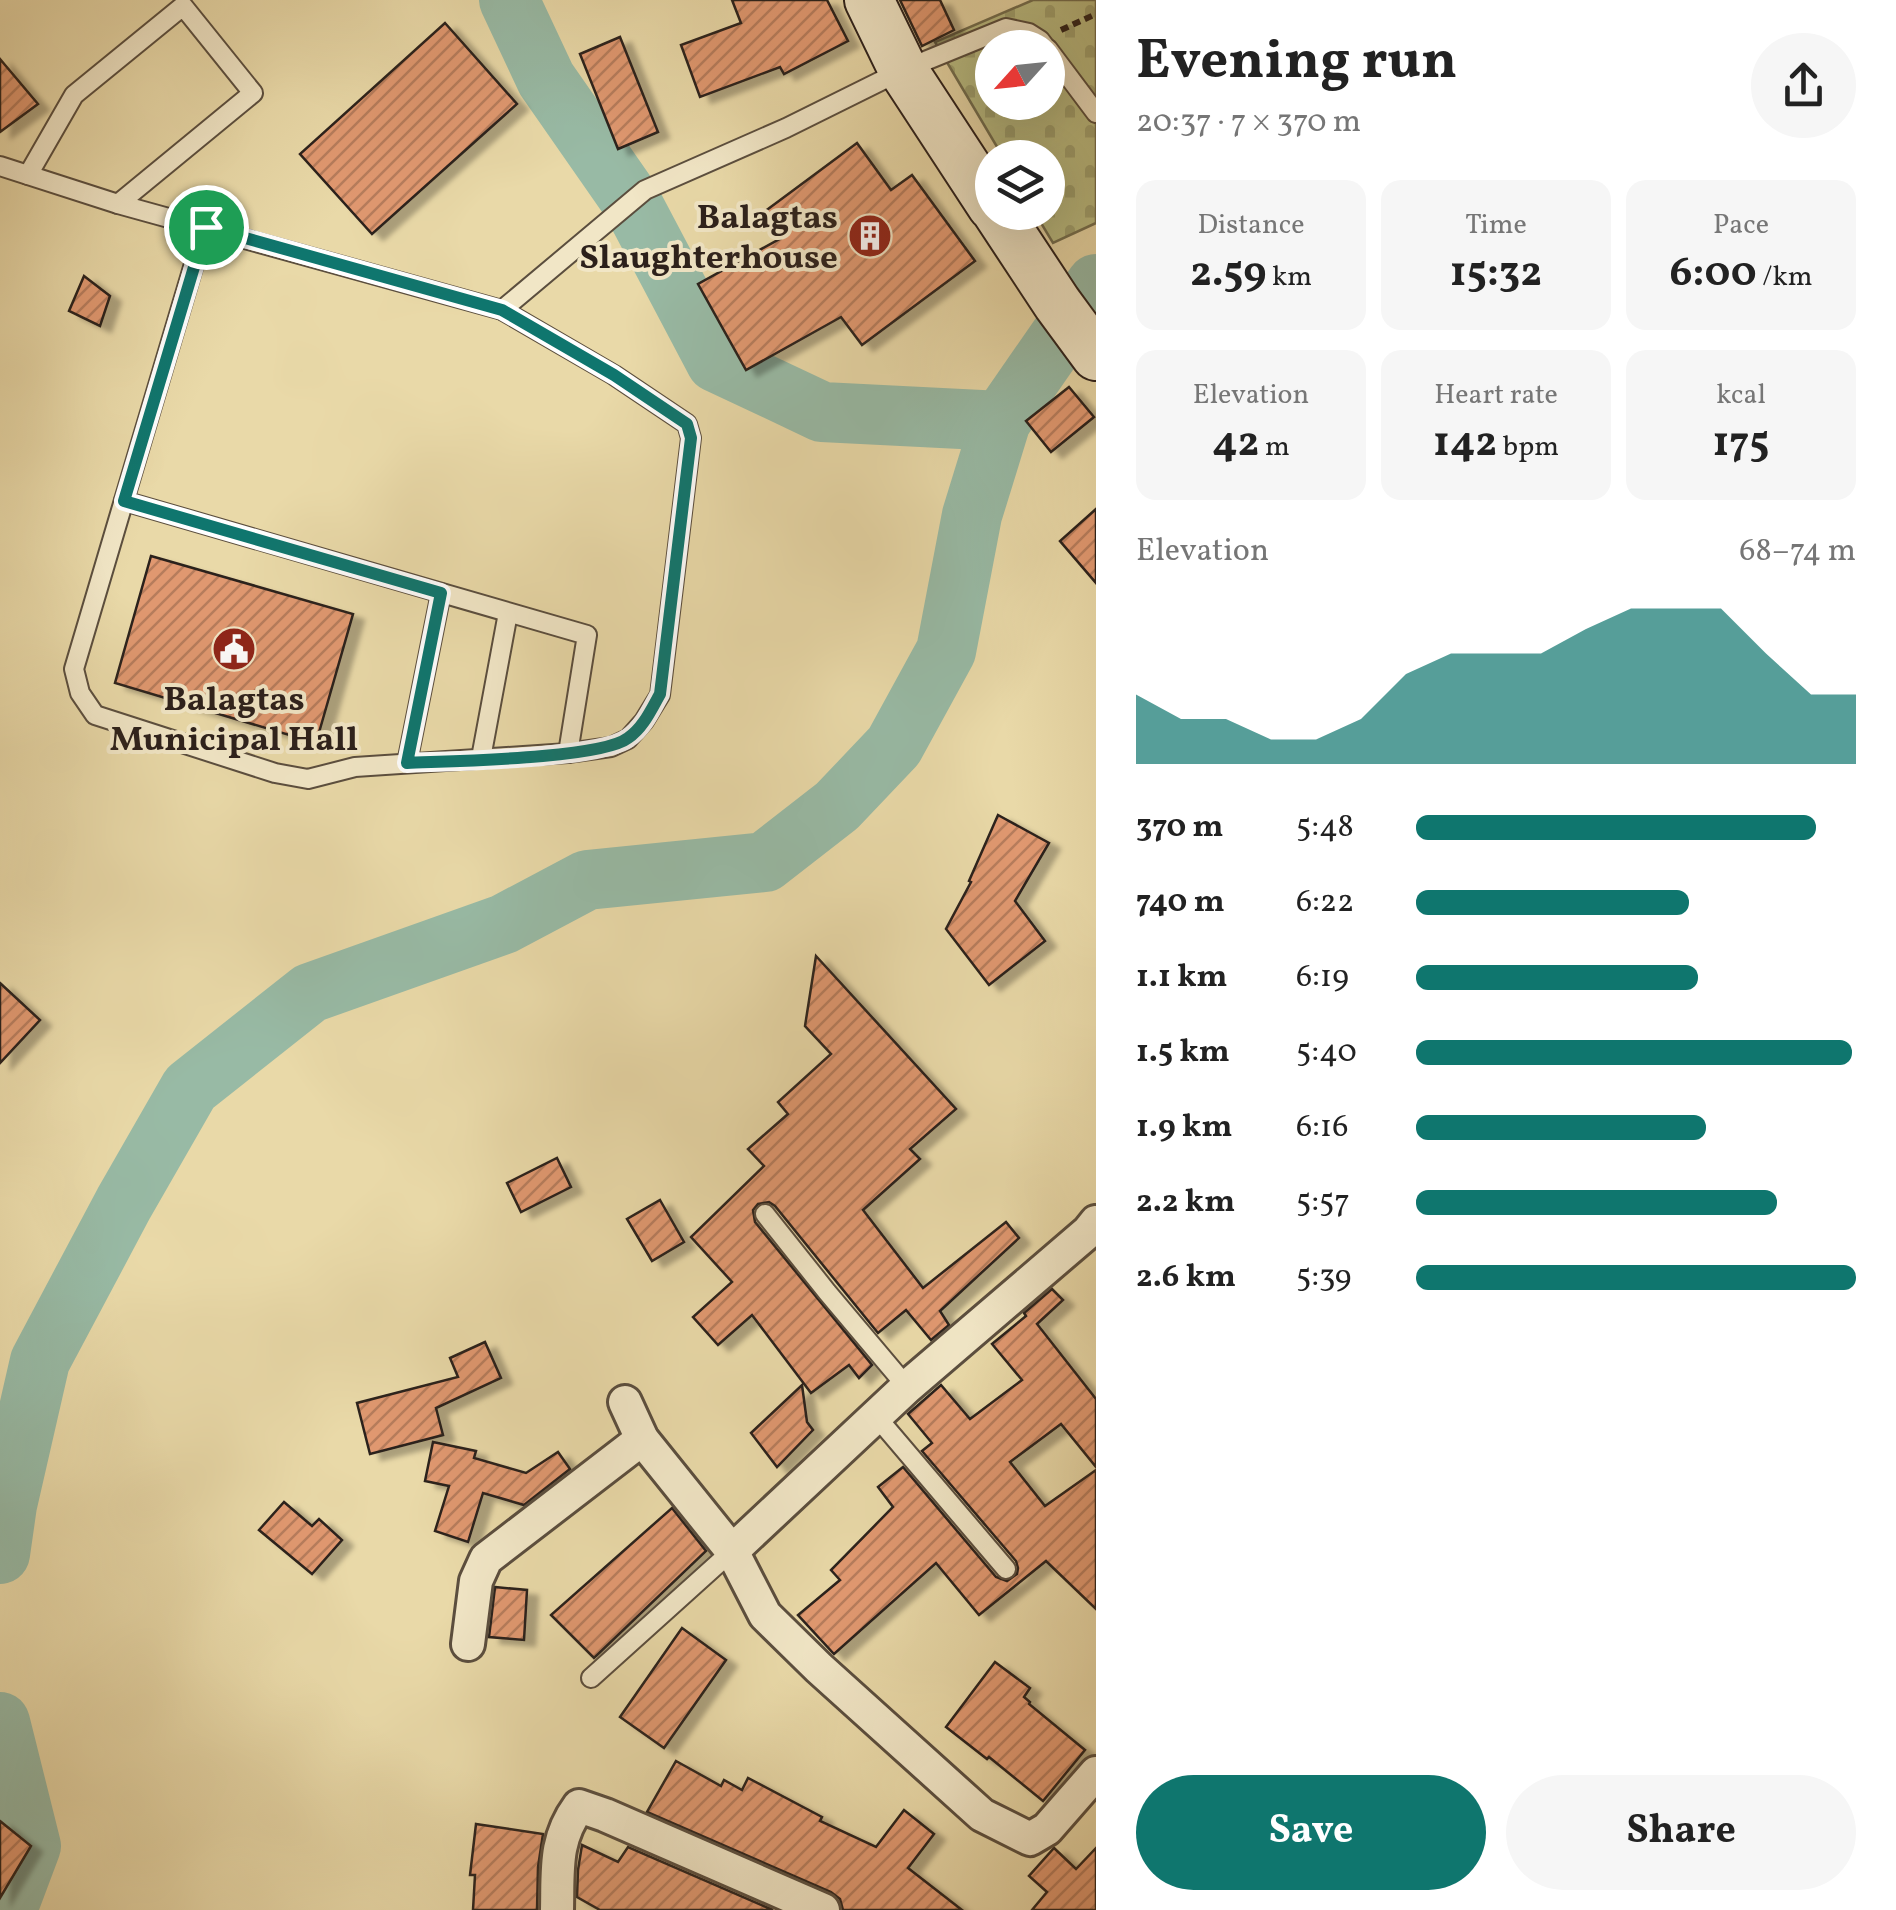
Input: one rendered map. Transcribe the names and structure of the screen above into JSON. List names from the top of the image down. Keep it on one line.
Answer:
{"places":{"building":["Balagtas Slaughterhouse"],"public building":["Balagtas Municipal Hall"]},"north":"bottom left","page":{"heading":["Evening run","20:37 · 7 × 370 m"],"stats":[["Distance","2.59 km"],["Time","15:32"],["Pace","6:00 /km"],["Elevation","42 m"],["Heart rate","142 bpm"],["kcal","175"]],"chart":["Elevation","68–74 m"],"list":[{"name":"370 m","note":"5:48"},{"name":"740 m","note":"6:22"},{"name":"1.1 km","note":"6:19"},{"name":"1.5 km","note":"5:40"},{"name":"1.9 km","note":"6:16"},{"name":"2.2 km","note":"5:57"},{"name":"2.6 km","note":"5:39"}],"buttons":["Save","Share"]}}
